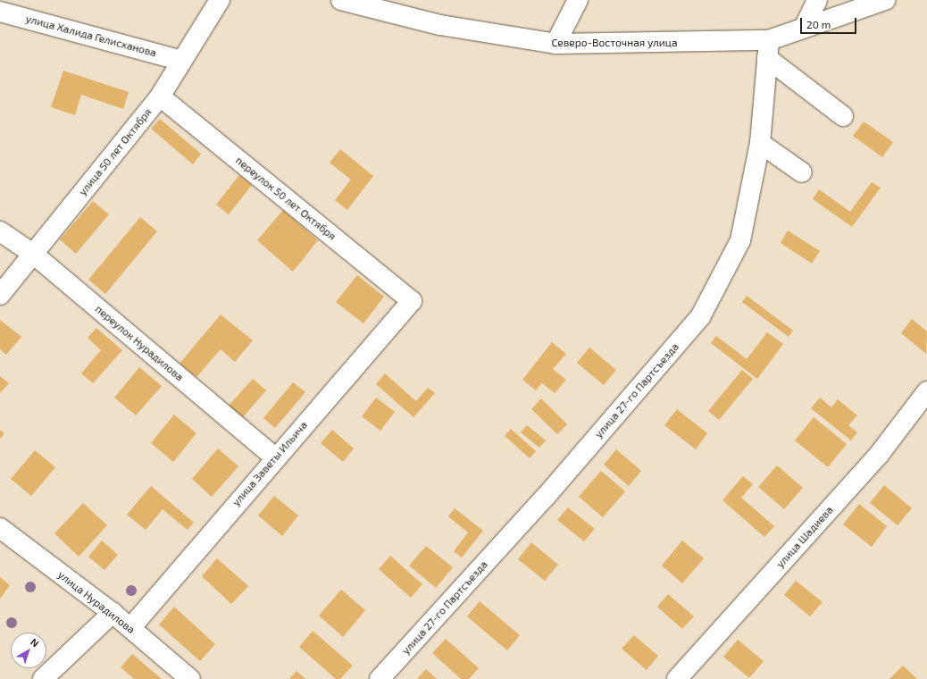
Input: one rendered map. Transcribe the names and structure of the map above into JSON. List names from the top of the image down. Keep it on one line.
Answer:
{"streets":{"street":["улица Халида Гелисханова","Северо-Восточная улица","улица 50 лет Октября","переулок 50 лет Октября","переулок Нурадилова","улица 27-го Партсъезда","улица Заветы Ильича","улица Шадиева","улица Нурадилова"]},"crossings":[["улица Халида Гелисханова","улица 50 лет Октября"],["Северо-Восточная улица","улица 27-го Партсъезда"],["улица 50 лет Октября","переулок 50 лет Октября"],["улица 50 лет Октября","переулок Нурадилова"],["переулок 50 лет Октября","улица Заветы Ильича"],["переулок Нурадилова","улица Заветы Ильича"],["улица Заветы Ильича","улица Нурадилова"]],"scale_bar":"20 m","north":"top right"}
